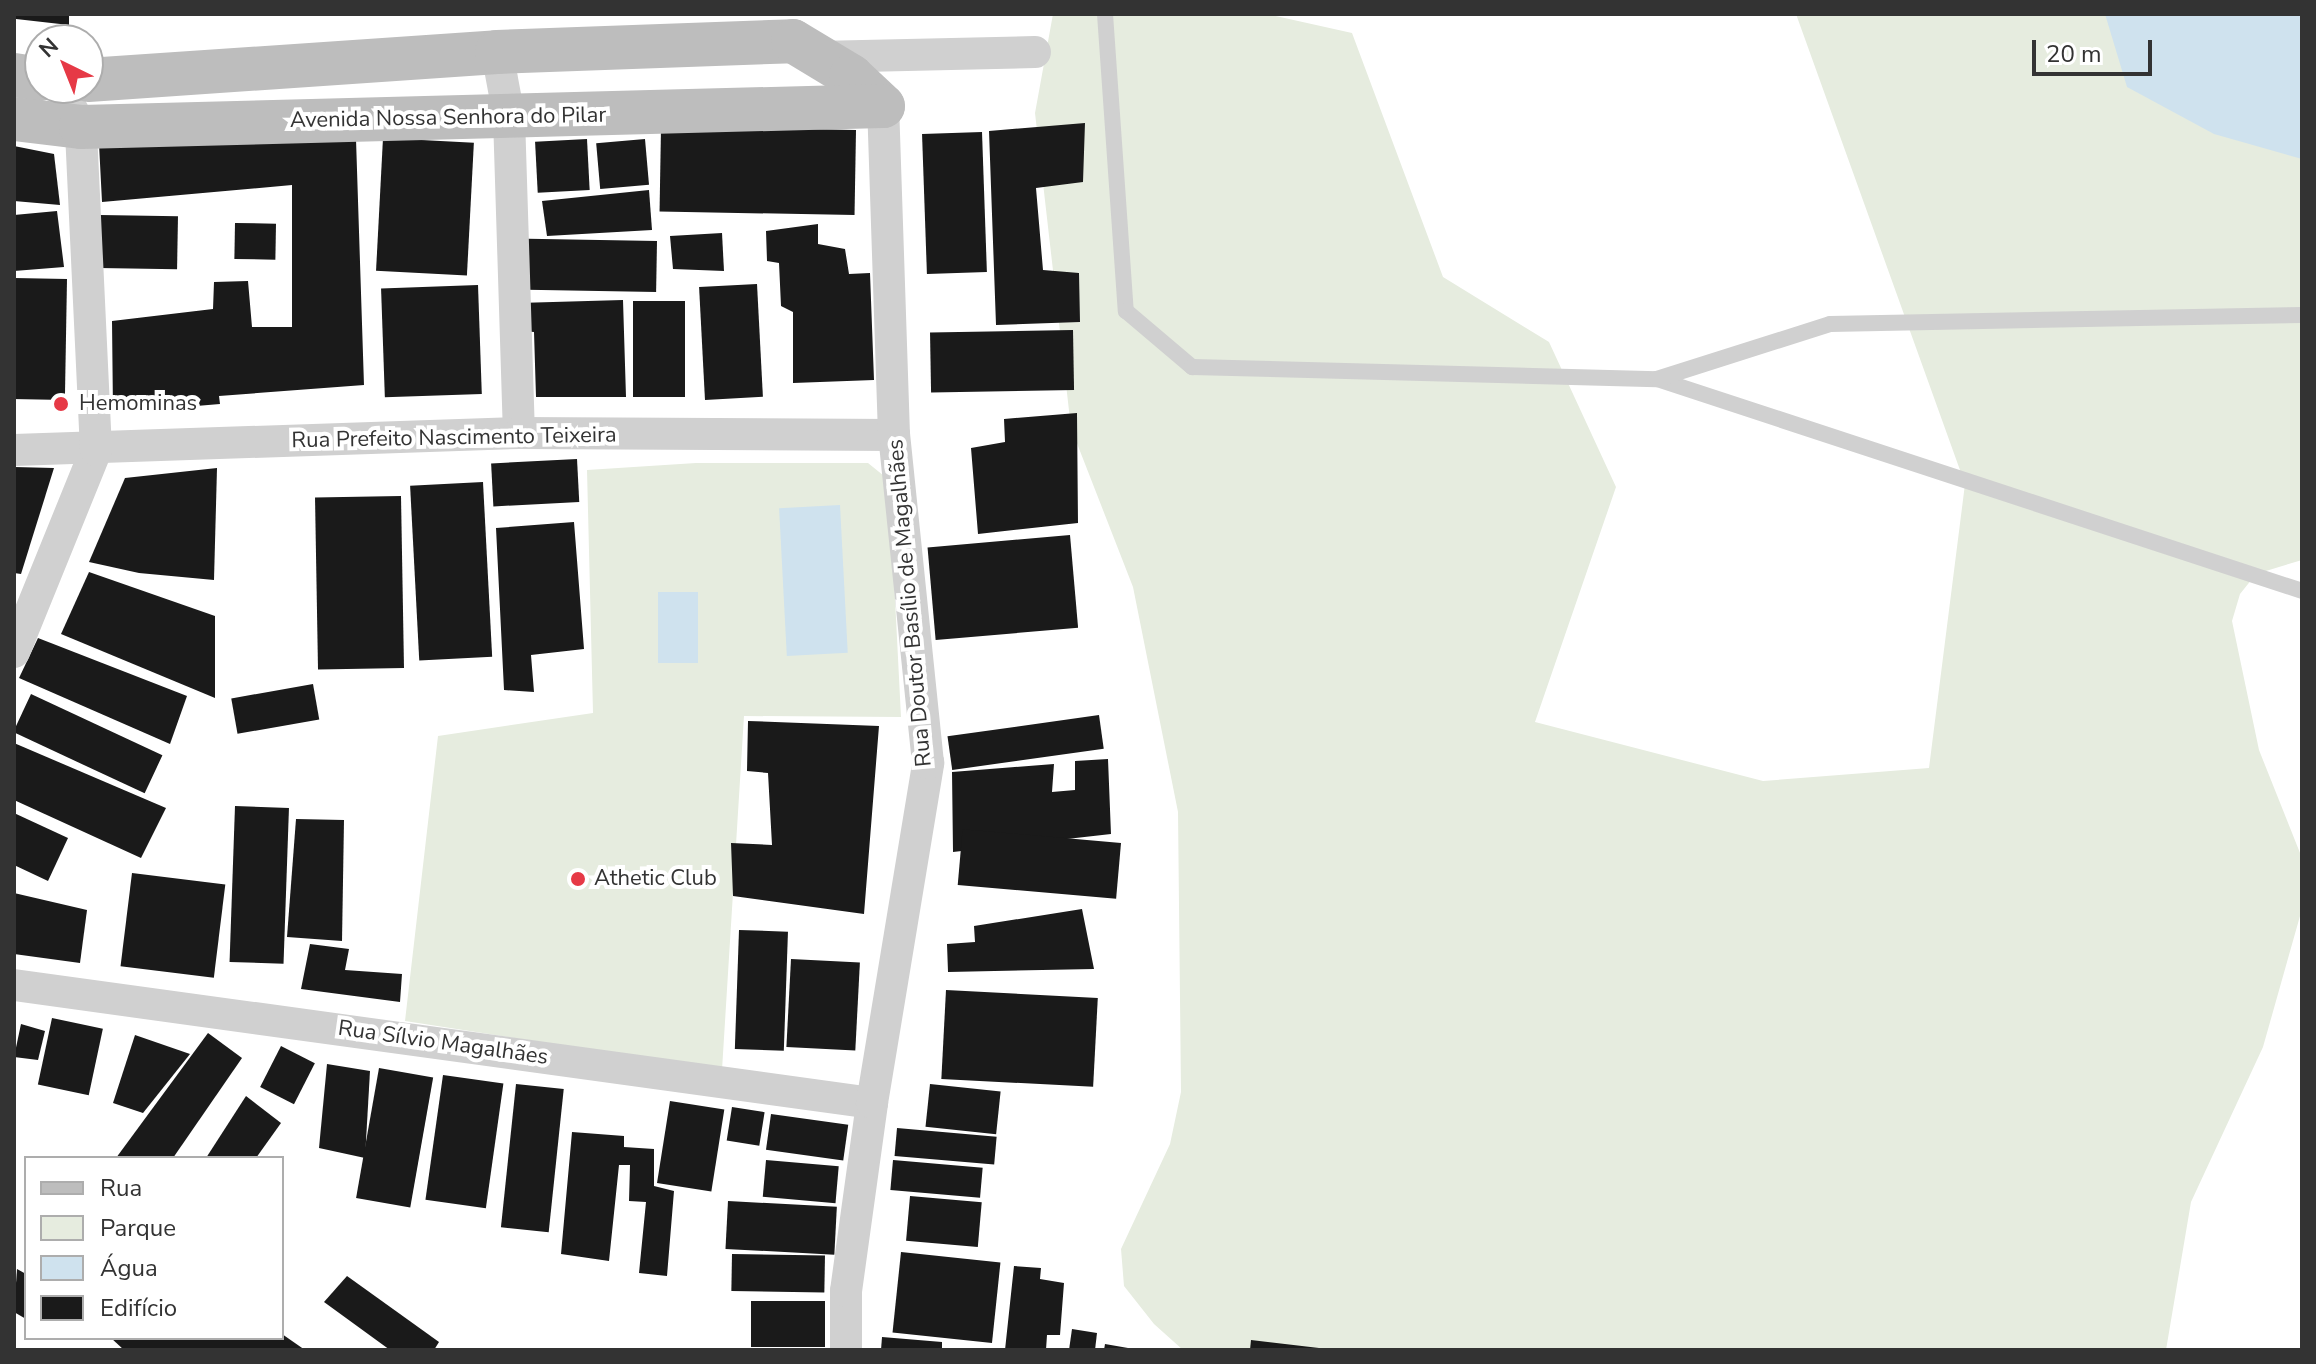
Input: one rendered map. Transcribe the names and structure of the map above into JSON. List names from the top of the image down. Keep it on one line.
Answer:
{"streets":{"street":["Avenida Nossa Senhora do Pilar","Rua Prefeito Nascimento Teixeira","Rua Doutor Basílio de Magalhães","Rua Sílvio Magalhães"]},"crossings":[["Avenida Nossa Senhora do Pilar","Rua Doutor Basílio de Magalhães"],["Rua Prefeito Nascimento Teixeira","Rua Doutor Basílio de Magalhães"],["Rua Doutor Basílio de Magalhães","Rua Sílvio Magalhães"]],"places":["Hemominas","Athetic Club"],"legend":["Rua","Parque","Água","Edifício"],"scale_bar":"20 m","north":"top left"}
